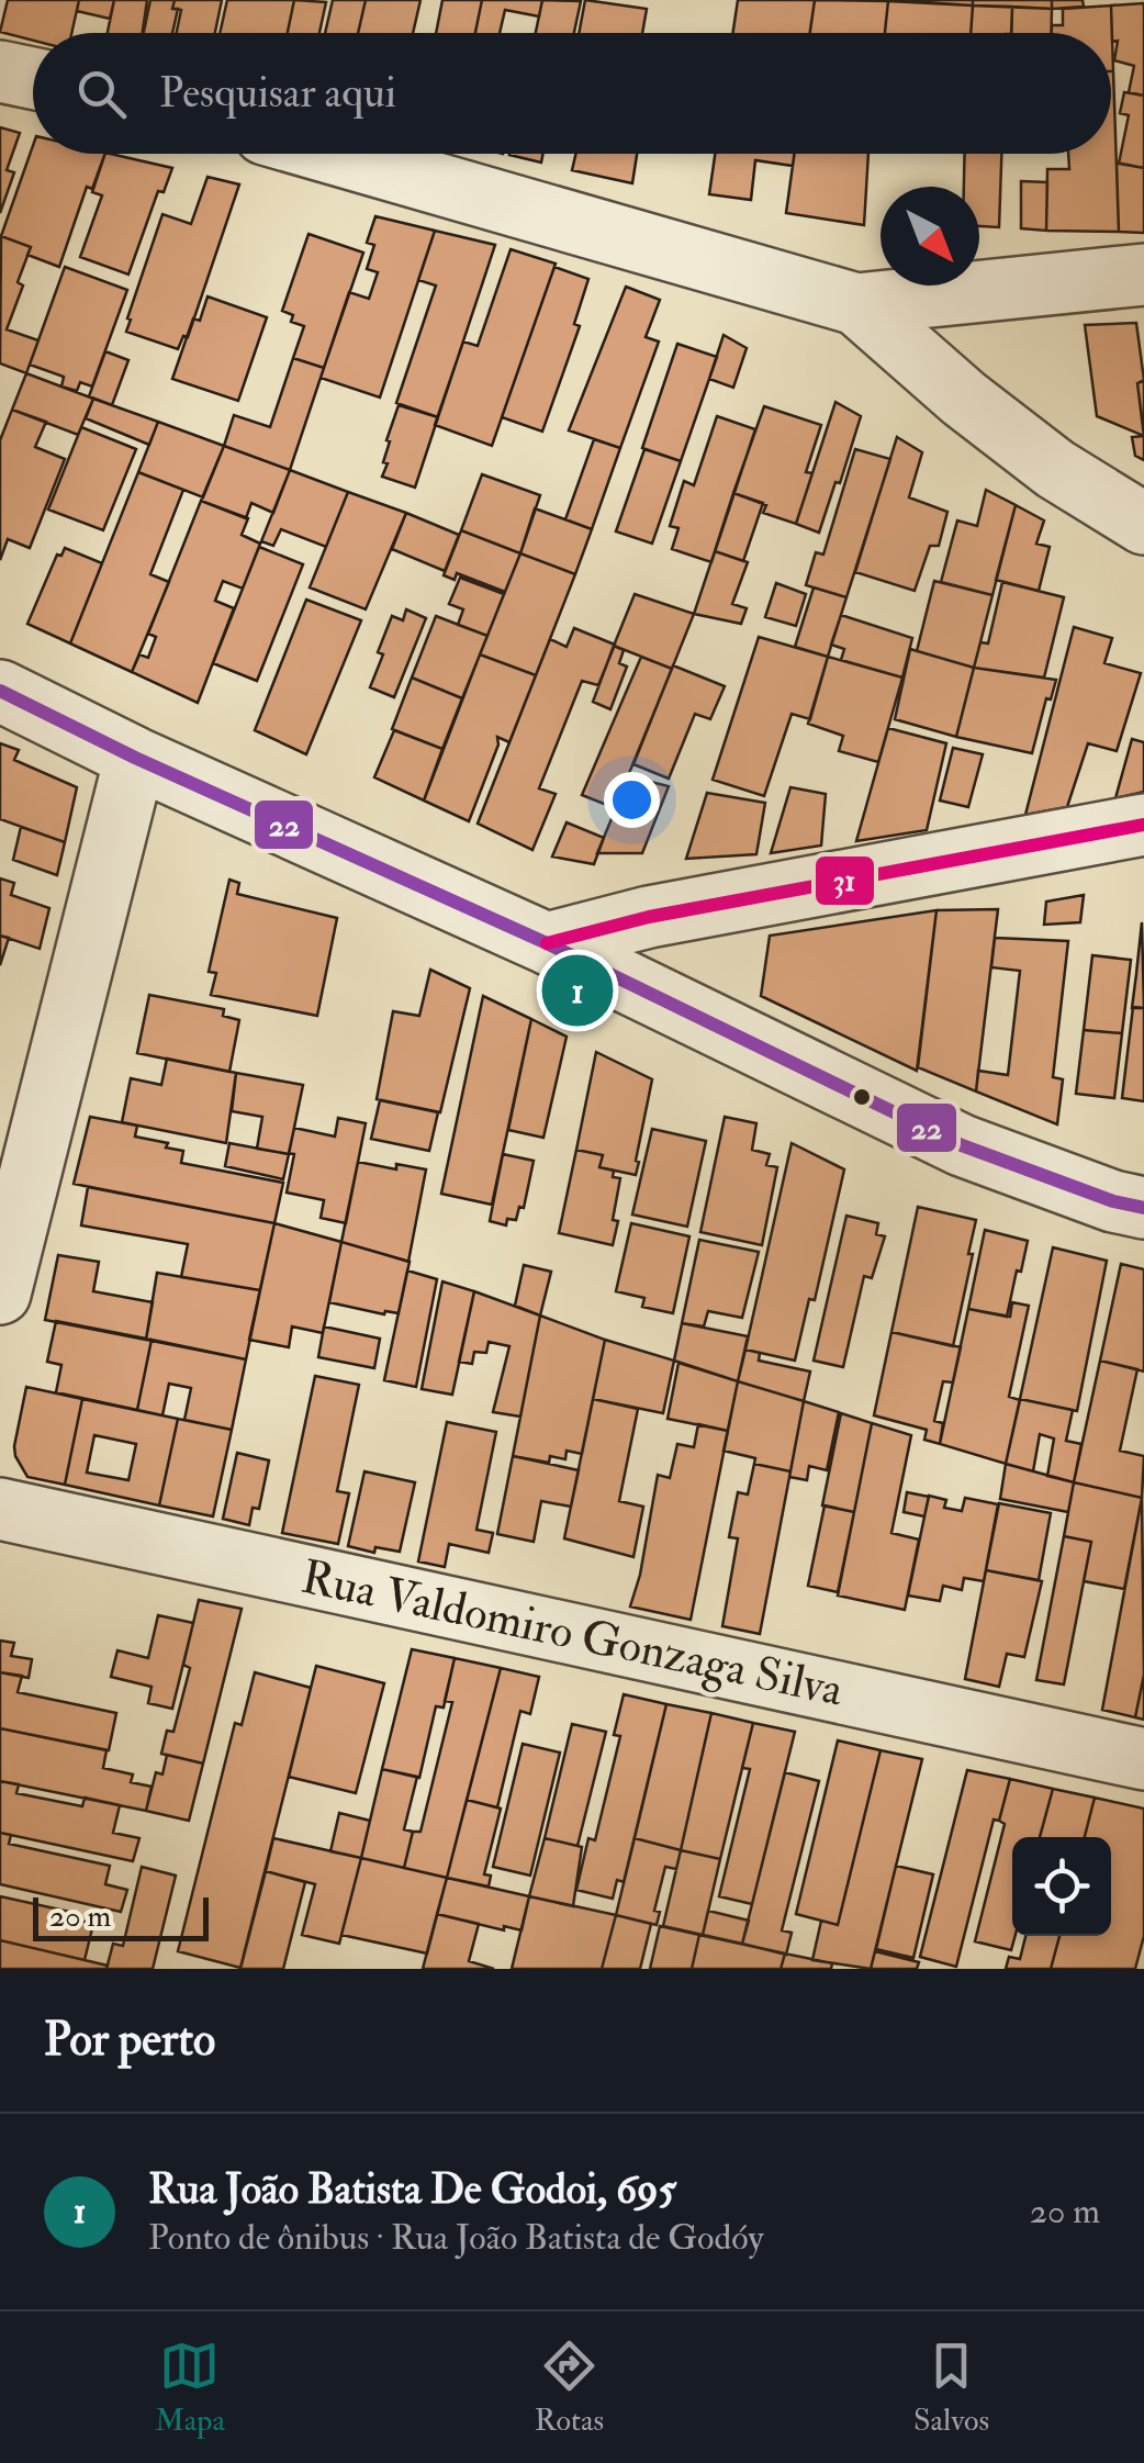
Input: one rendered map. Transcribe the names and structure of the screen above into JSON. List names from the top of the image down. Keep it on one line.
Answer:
{"streets":{"street":["Rua Valdomiro Gonzaga Silva"]},"lines":["transit line 22","transit line 31"],"scale_bar":"20 m","north":"bottom right","page":{"search":"Pesquisar aqui","pins":"1","scale":"20 m","heading":"Por perto","list":[{"mark":"1","name":"Rua João Batista De Godoi, 695","note":"Ponto de ônibus · Rua João Batista de Godóy","value":"20 m"}],"nav":["Mapa","Rotas","Salvos"]}}
